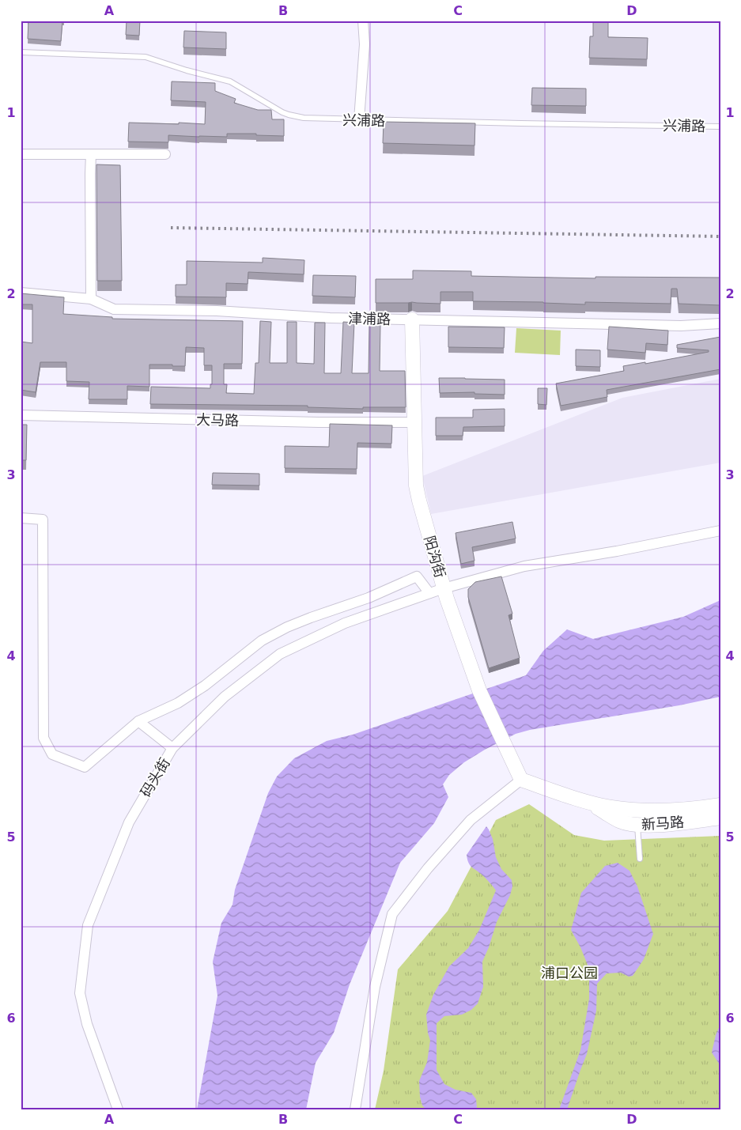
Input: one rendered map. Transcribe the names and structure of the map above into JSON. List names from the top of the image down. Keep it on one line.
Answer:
{"streets":{"street":["津浦路","大马路","阳沟街","码头街","新马路"],"lane":["兴浦路"]},"crossings":[["津浦路","阳沟街"],["大马路","阳沟街"],["阳沟街","码头街"],["阳沟街","新马路"]],"parks":["浦口公园"],"grid":{"columns":["A","B","C","D"],"rows":["1","2","3","4","5","6"]}}
